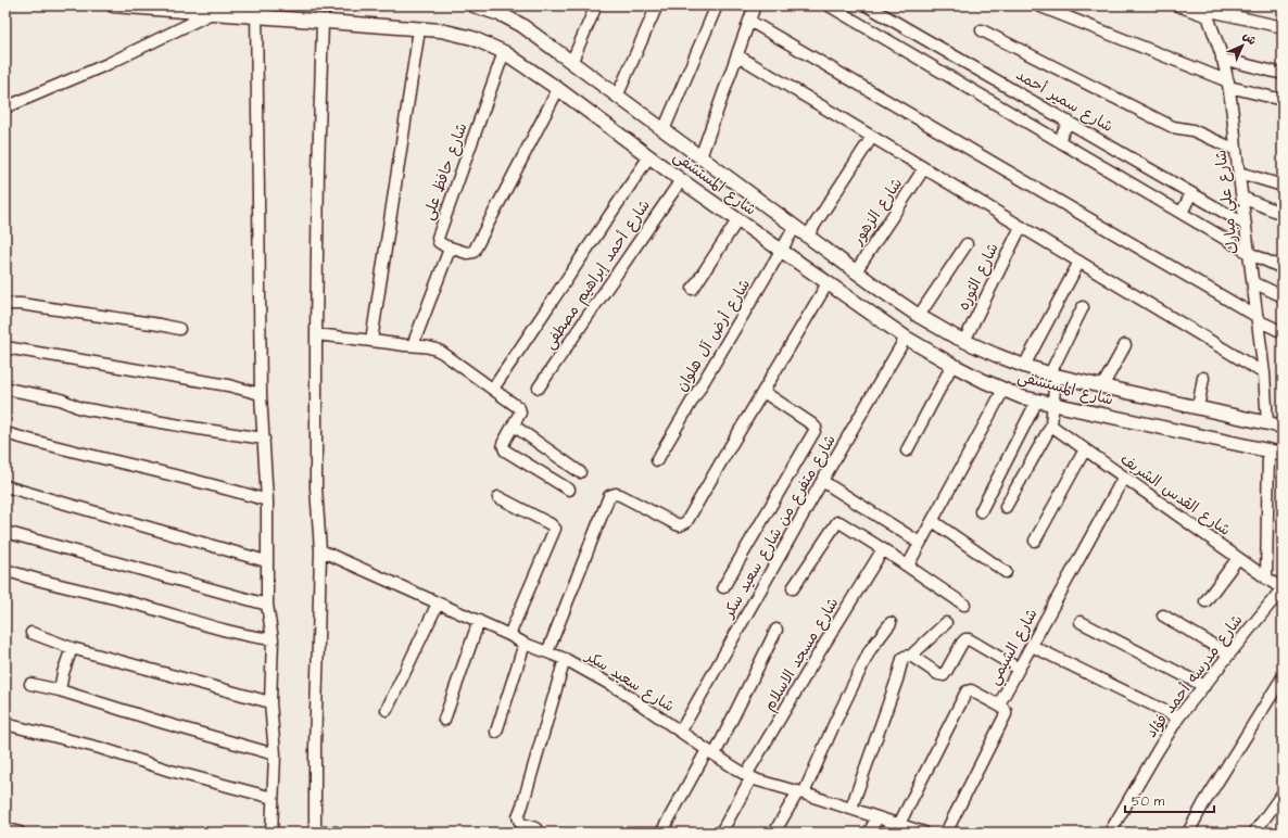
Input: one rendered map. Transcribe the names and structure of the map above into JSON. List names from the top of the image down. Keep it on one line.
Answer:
{"streets":{"street":["شارع سمير أحمد","شارع حافظ على","شارع المستشفى","شارع علي مبارك","شارع الزهور","شارع أحمد إبراهيم مصطفى","شارع الثوره","شارع أرض آل هلوان","شارع القدس الشريف","شارع متفرع من شارع سعيد سكر","شارع الشيمي","شارع مسجد الاسلام","شارع مدرسه أحمد فؤاد","شارع سعيد سكر"]},"crossings":[["شارع سمير أحمد","شارع علي مبارك"],["شارع حافظ على","شارع المستشفى"],["شارع المستشفى","شارع علي مبارك"],["شارع المستشفى","شارع الزهور"],["شارع المستشفى","شارع أحمد إبراهيم مصطفى"],["شارع المستشفى","شارع الثوره"],["شارع المستشفى","شارع أرض آل هلوان"],["شارع المستشفى","شارع متفرع من شارع سعيد سكر"],["شارع القدس الشريف","شارع الشيمي"],["شارع القدس الشريف","شارع مدرسه أحمد فؤاد"],["شارع متفرع من شارع سعيد سكر","شارع سعيد سكر"],["شارع مسجد الاسلام","شارع سعيد سكر"]],"scale_bar":"50 m","north":"top right"}
